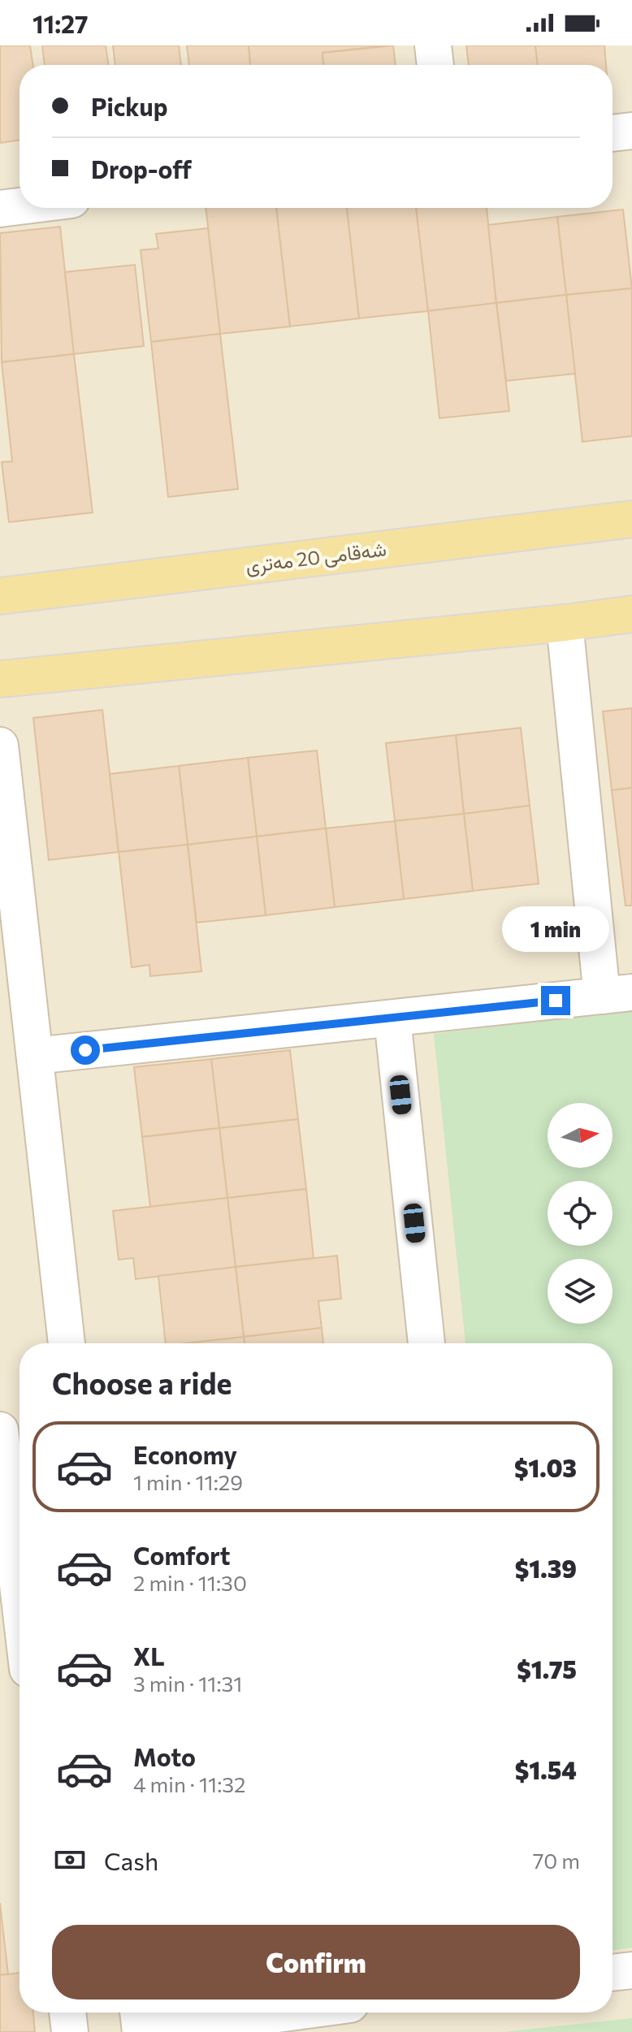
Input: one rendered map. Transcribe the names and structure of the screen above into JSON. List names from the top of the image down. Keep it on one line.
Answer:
{"streets":{"main road":["شەقامی 20 مەتری"]},"north":"right","page":{"status":"11:27","banner":["Pickup","Drop-off"],"bubble":"1 min","heading":"Choose a ride","list":[{"name":"Economy","note":"1 min · 11:29","value":"$1.03"},{"name":"Comfort","note":"2 min · 11:30","value":"$1.39"},{"name":"XL","note":"3 min · 11:31","value":"$1.75"},{"name":"Moto","note":"4 min · 11:32","value":"$1.54"}],"pay":["Cash","70 m"],"buttons":"Confirm"}}
